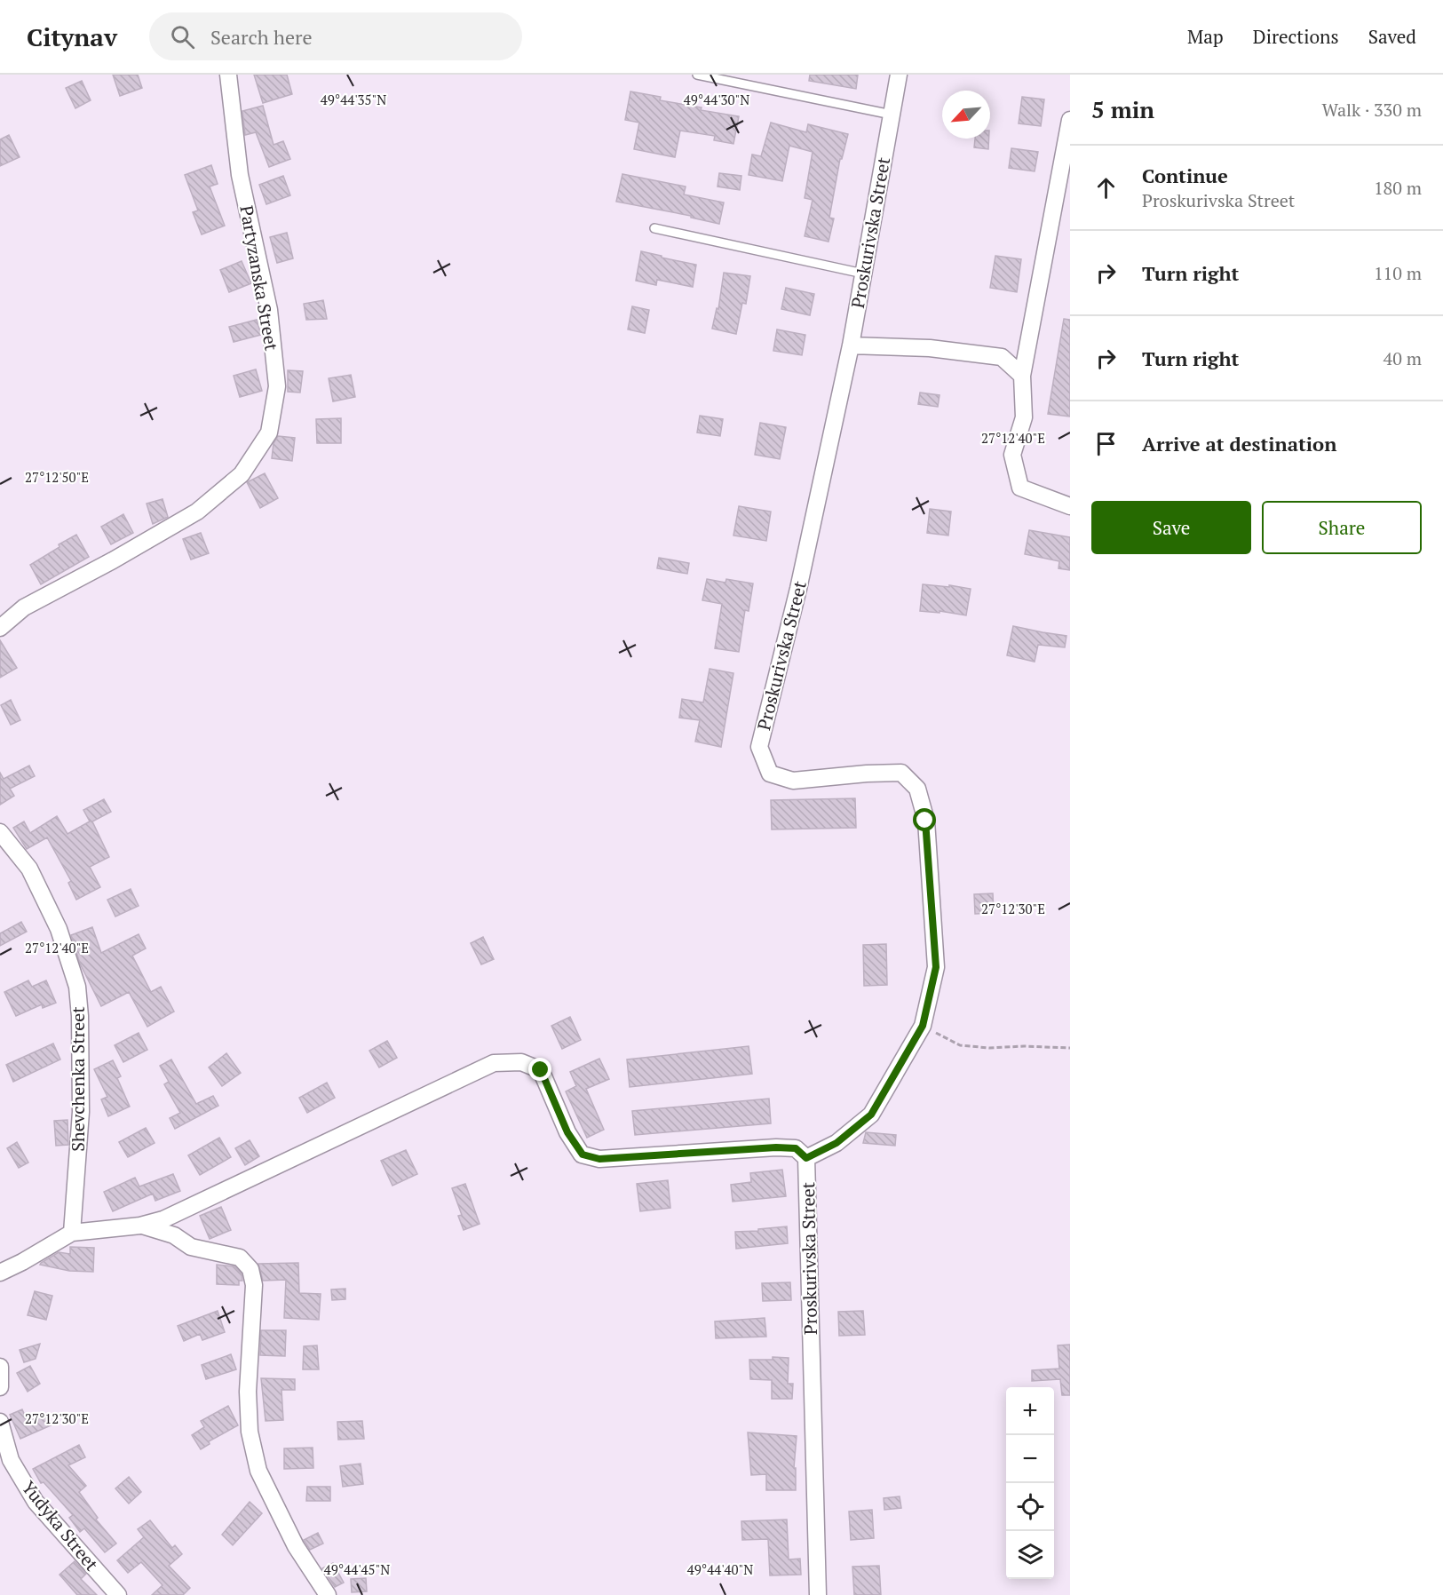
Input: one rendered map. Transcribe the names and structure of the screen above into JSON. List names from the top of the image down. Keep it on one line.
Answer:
{"streets":{"street":["Proskurivska Street","Partyzanska Street","Shevchenka Street","Yudyka Street"]},"north":"bottom left","page":{"header":"Citynav","search":"Search here","nav":["Map","Directions","Saved"],"heading":["5 min","Walk · 330 m"],"list":[["Continue","Proskurivska Street","180 m"],["Turn right","110 m"],["Turn right","40 m"],"Arrive at destination"],"buttons":["Save","Share"],"map_buttons":["+","−"]},"coordinates":["49°44'35\"N","49°44'30\"N","27°12'40\"E","27°12'50\"E","27°12'30\"E","49°44'45\"N","49°44'40\"N"]}
